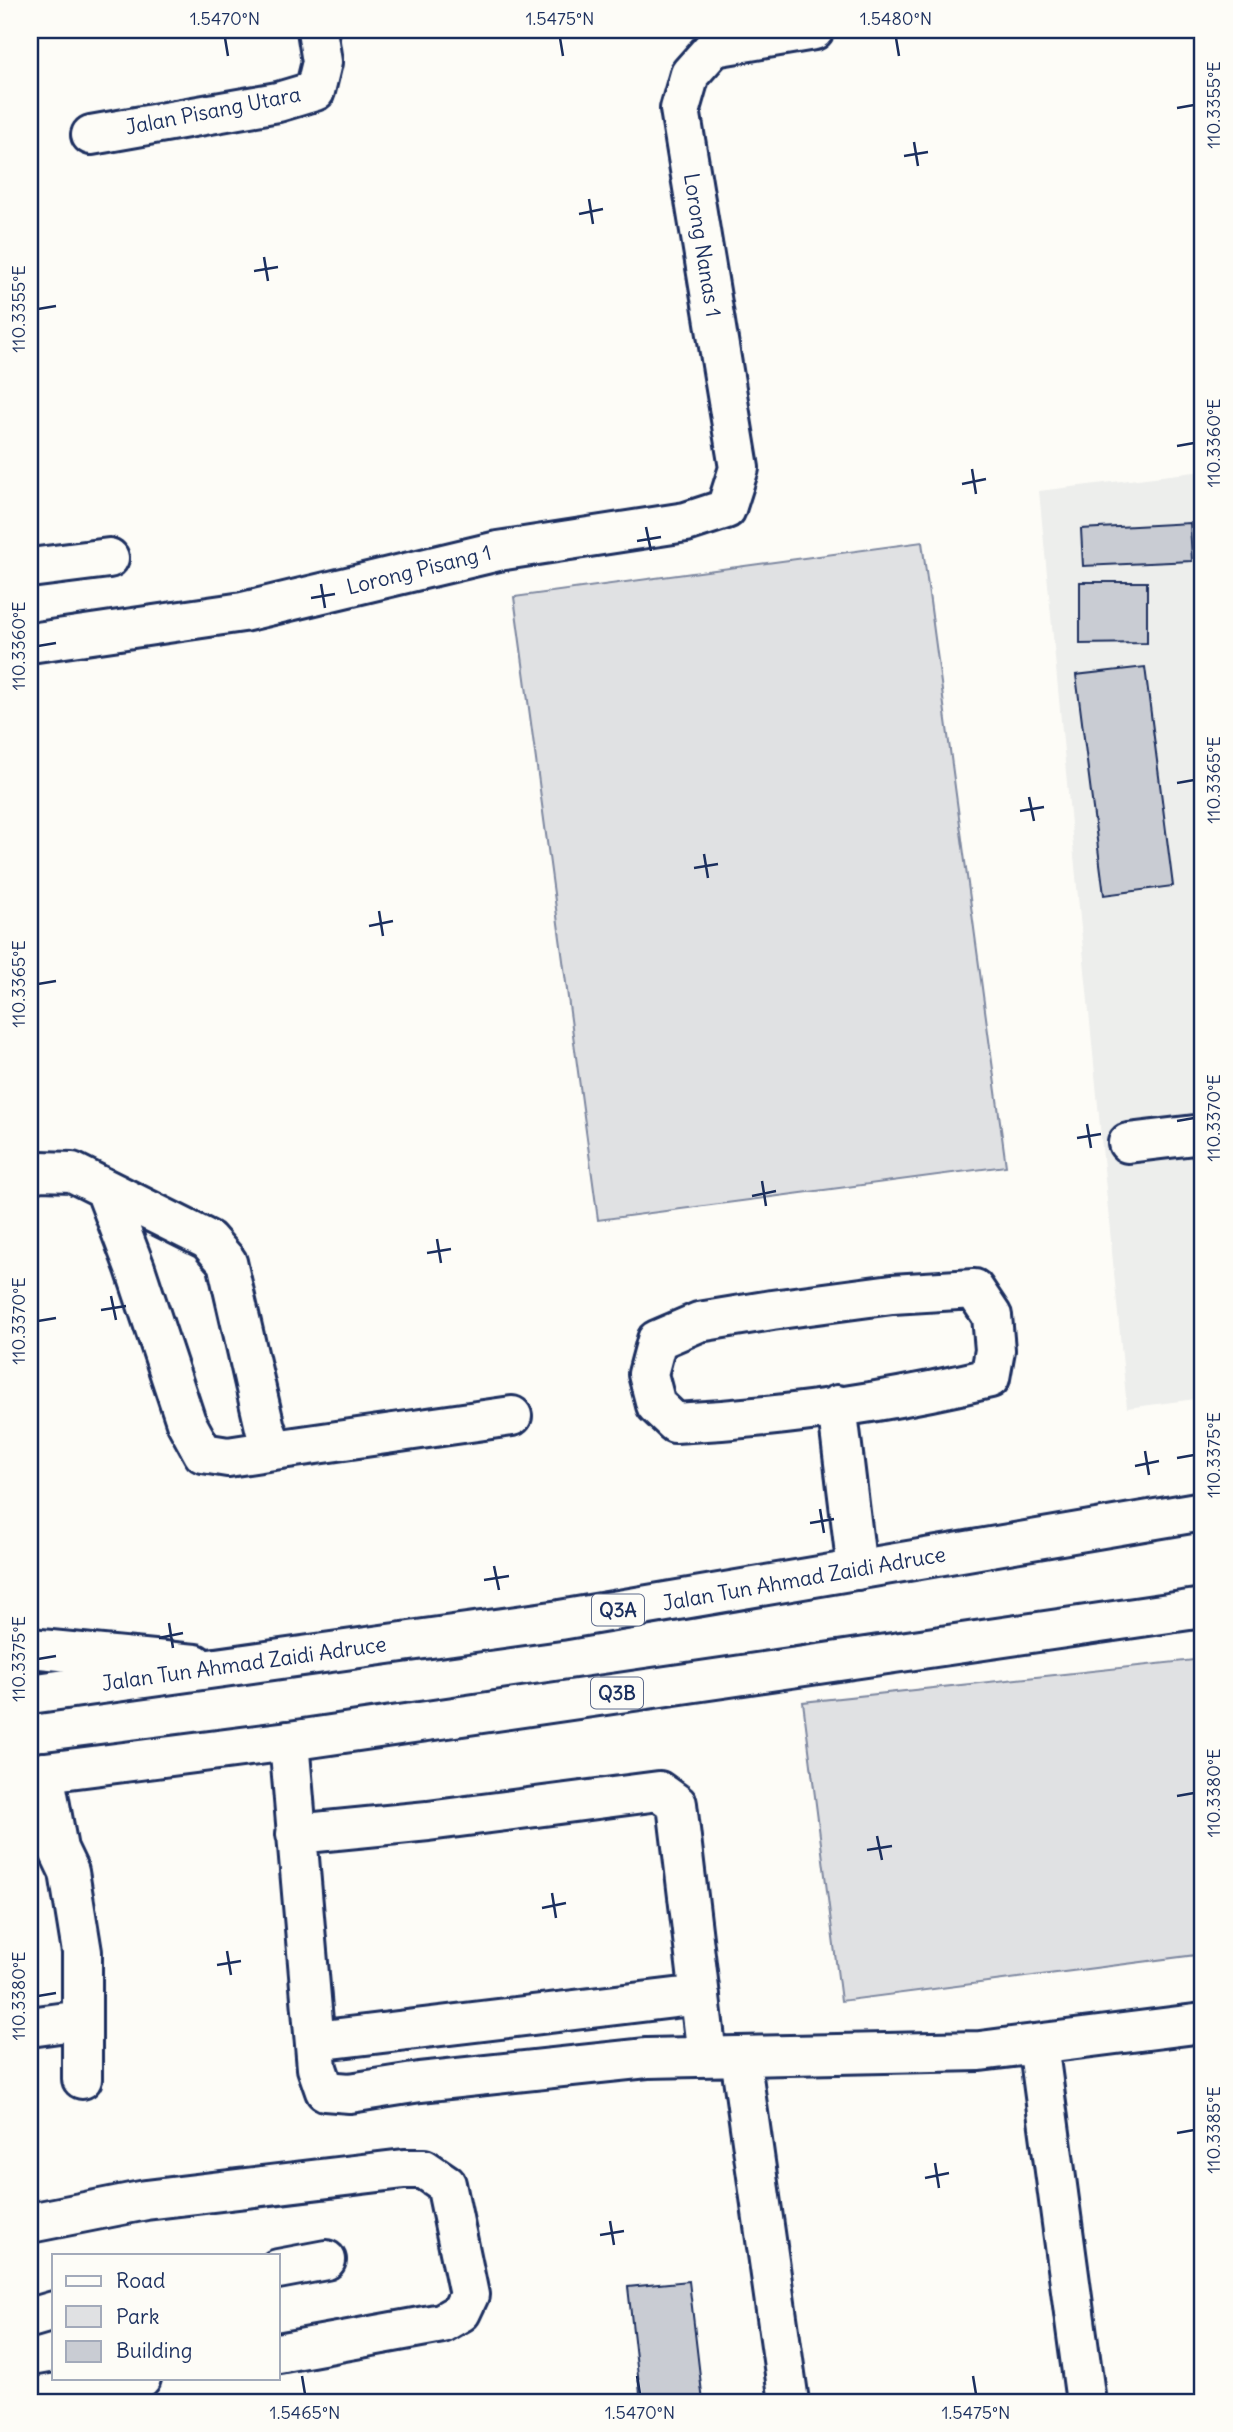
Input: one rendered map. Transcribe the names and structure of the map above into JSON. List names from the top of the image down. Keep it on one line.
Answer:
{"streets":{"street":["Jalan Pisang Utara","Lorong Nanas 1","Lorong Pisang 1","Jalan Tun Ahmad Zaidi Adruce","Q3A","Q3B"]},"crossings":[["Lorong Nanas 1","Lorong Pisang 1"]],"legend":["Road","Park","Building"],"coordinates":["1.5470°N","1.5475°N","1.5480°N","110.3355°E","110.3360°E","110.3365°E","110.3370°E","110.3375°E","110.3380°E","110.3385°E","1.5465°N"]}
